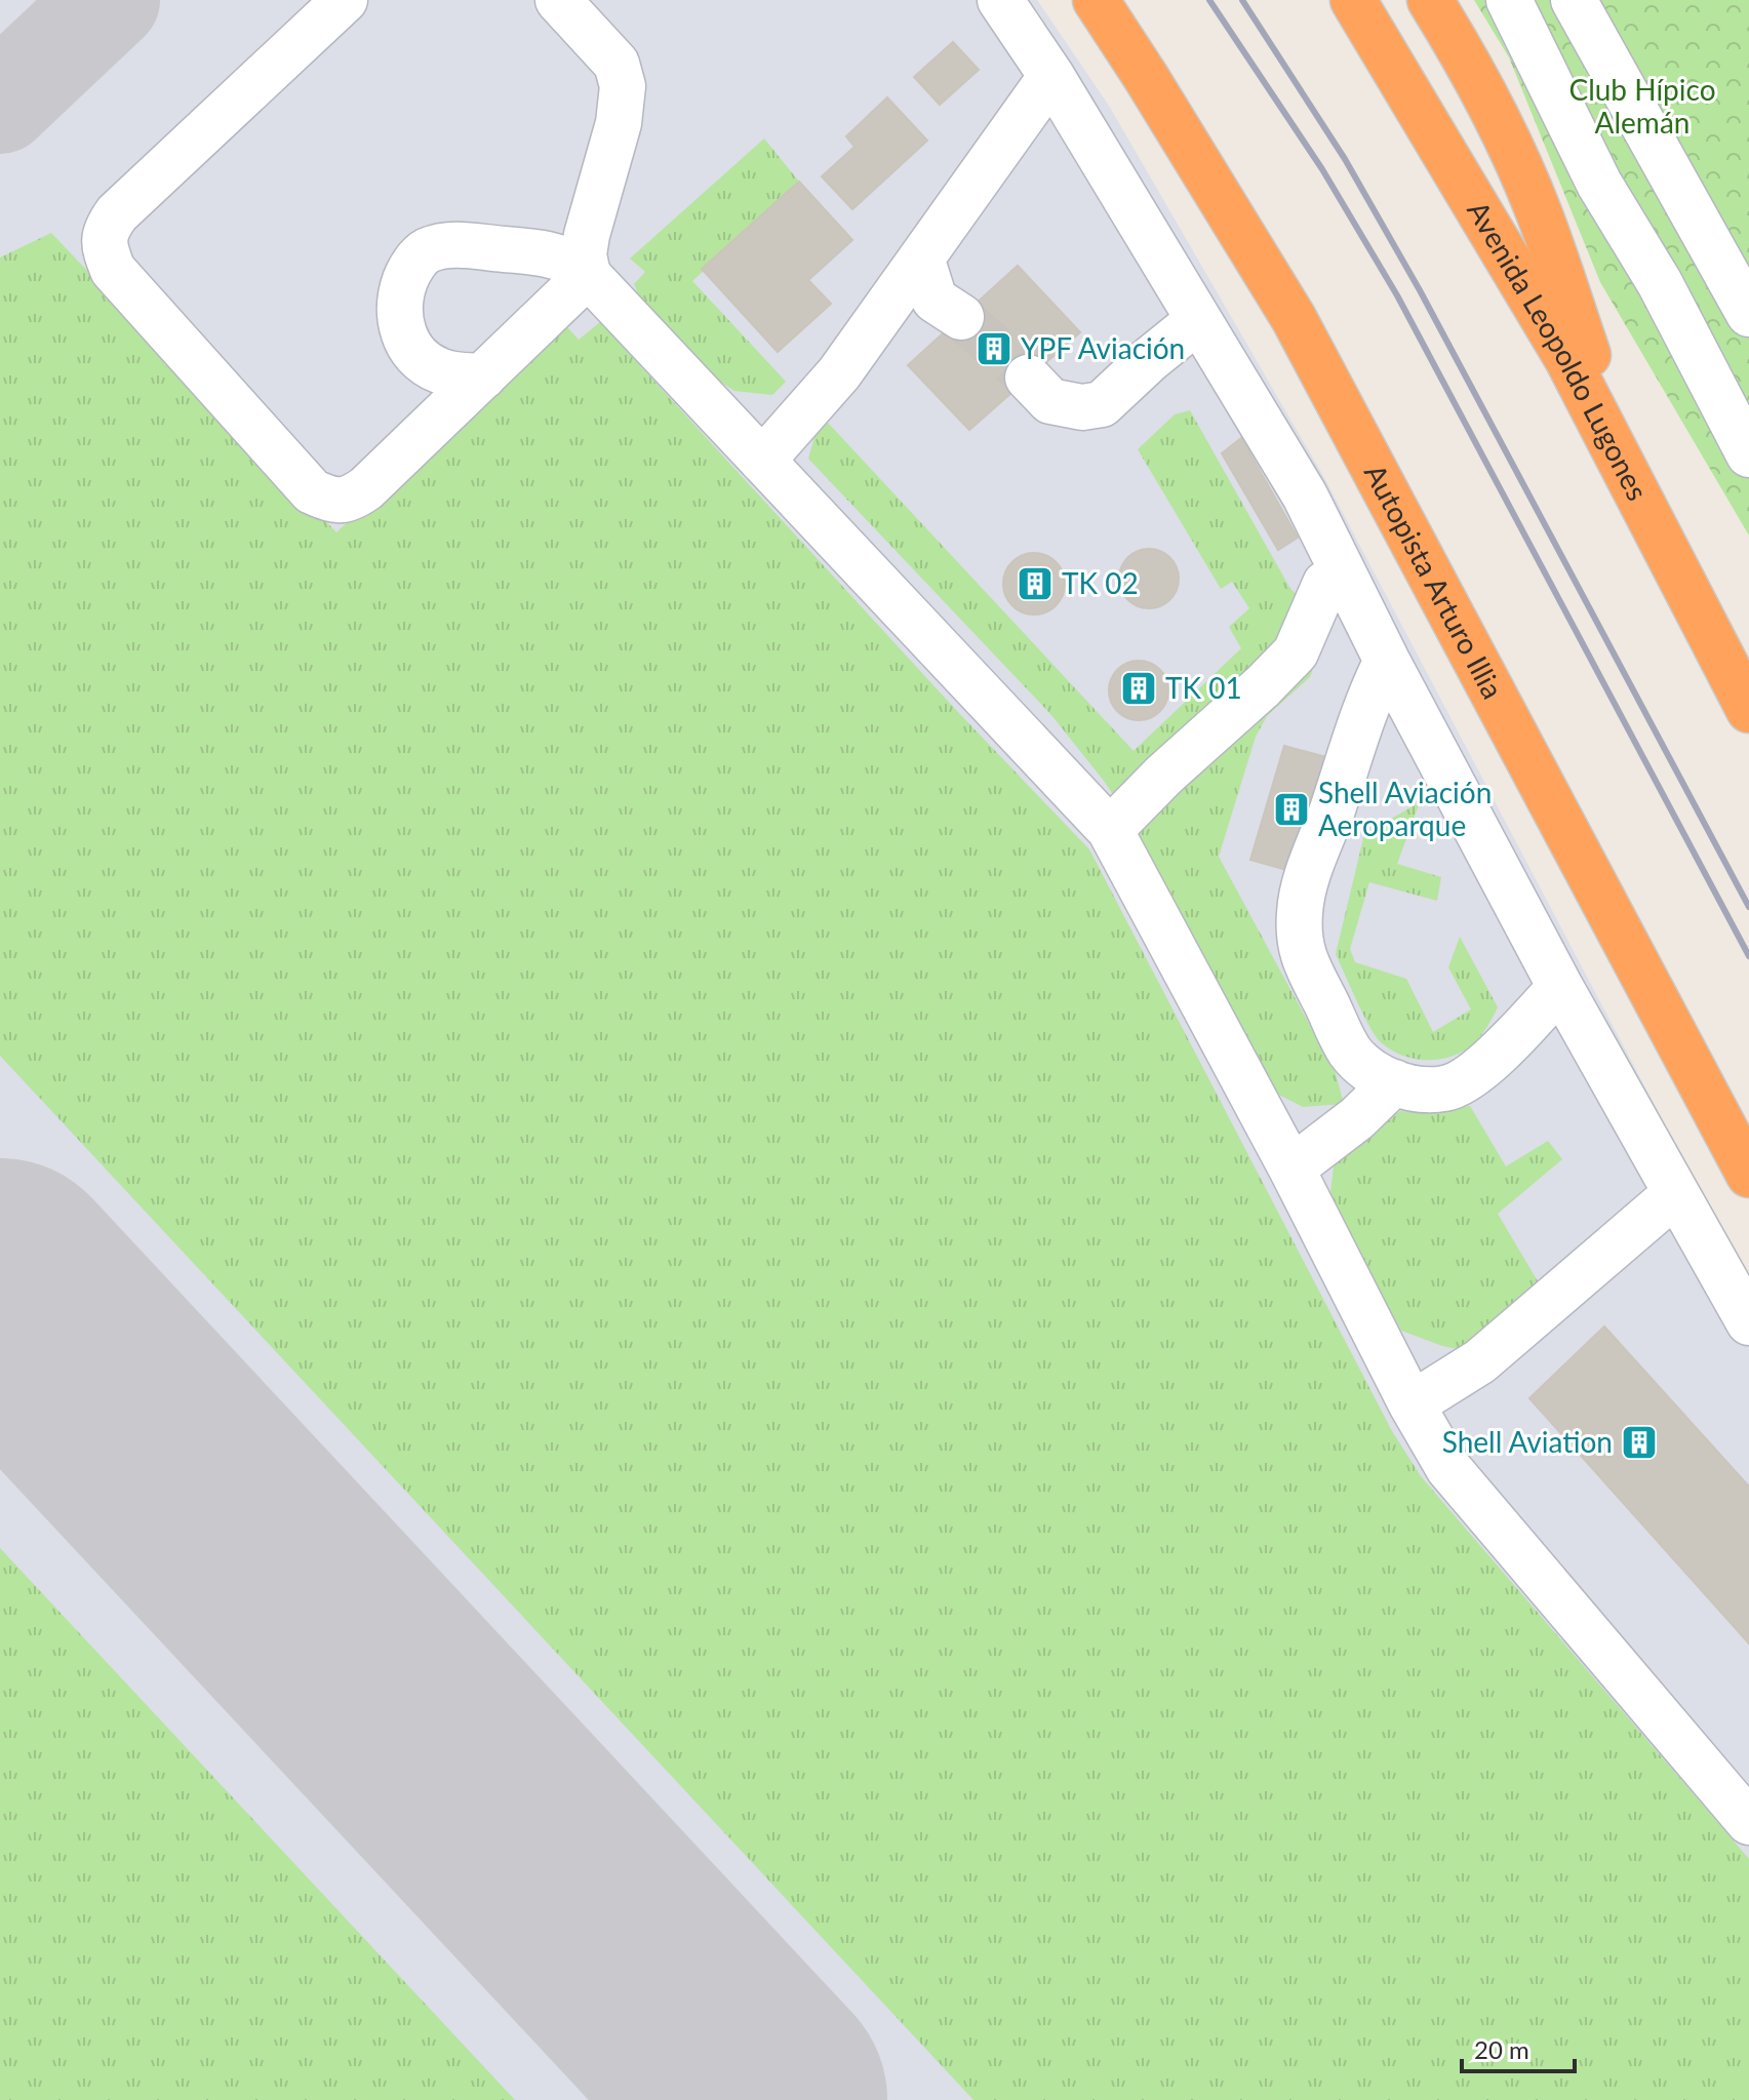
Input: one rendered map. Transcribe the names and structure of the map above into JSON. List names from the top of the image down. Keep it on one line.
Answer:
{"streets":{"highway":["Avenida Leopoldo Lugones","Autopista Arturo Illia"]},"parks":["Club Hípico Alemán"],"places":{"building":["YPF Aviación","TK 02","TK 01","Shell Aviación Aeroparque","Shell Aviation"]},"scale_bar":"20 m"}
